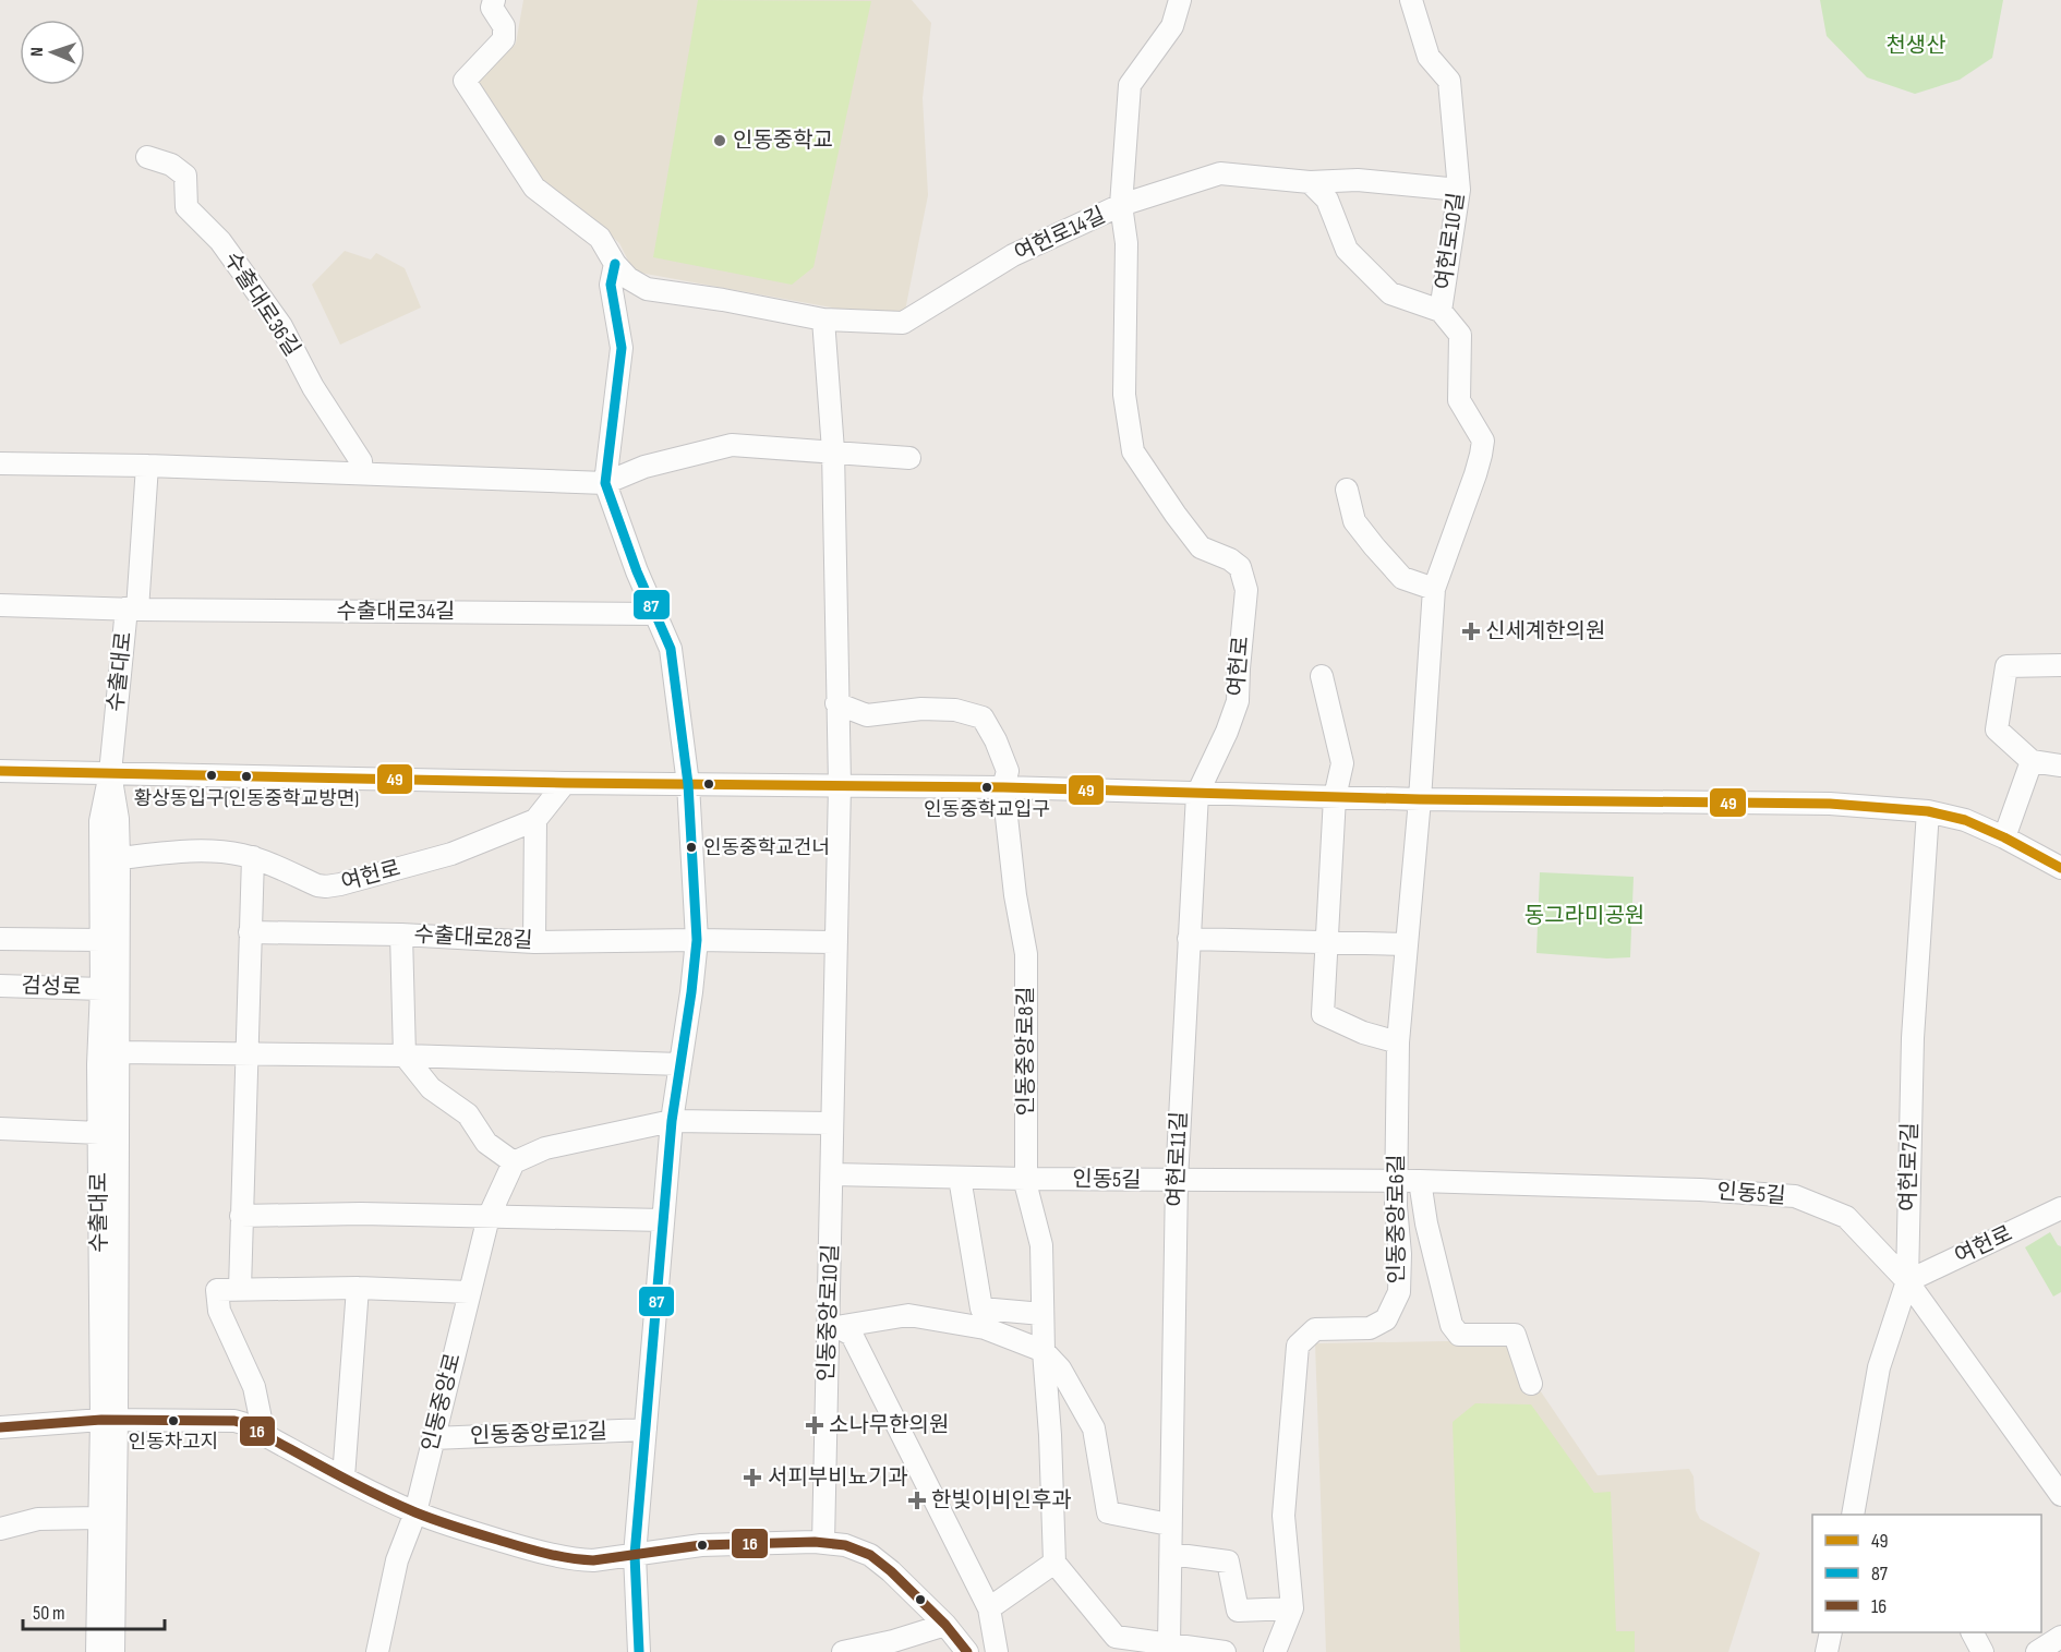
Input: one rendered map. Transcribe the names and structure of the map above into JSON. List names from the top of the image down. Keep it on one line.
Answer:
{"streets":{"street":["여헌로14길","여헌로10길","수출대로36길","수출대로34길","여헌로","수출대로","수출대로28길","검성로","인동중앙로8길","여헌로11길","여헌로7길","인동5길","인동중앙로6길","인동중앙로10길","인동중앙로","인동중앙로12길"]},"crossings":[["여헌로14길","여헌로"],["여헌로10길","인동중앙로6길"],["수출대로34길","수출대로"],["여헌로","수출대로"],["여헌로","여헌로11길"],["여헌로","여헌로7길"],["여헌로","인동5길"],["수출대로","검성로"],["인동중앙로8길","인동5길"],["여헌로11길","인동5길"],["여헌로7길","인동5길"],["인동5길","인동중앙로6길"],["인동5길","인동중앙로10길"],["인동중앙로","인동중앙로12길"]],"parks":["천생산","동그라미공원"],"places":{"other":["인동중학교","황상동입구(인동중학교방면)","인동중학교입구","인동중학교건너","인동차고지"],"health":["신세계한의원","소나무한의원","서피부비뇨기과","한빛이비인후과"]},"lines":["transit line 87","transit line 49","transit line 16"],"legend":["49","87","16"],"scale_bar":"50 m","north":"left"}
